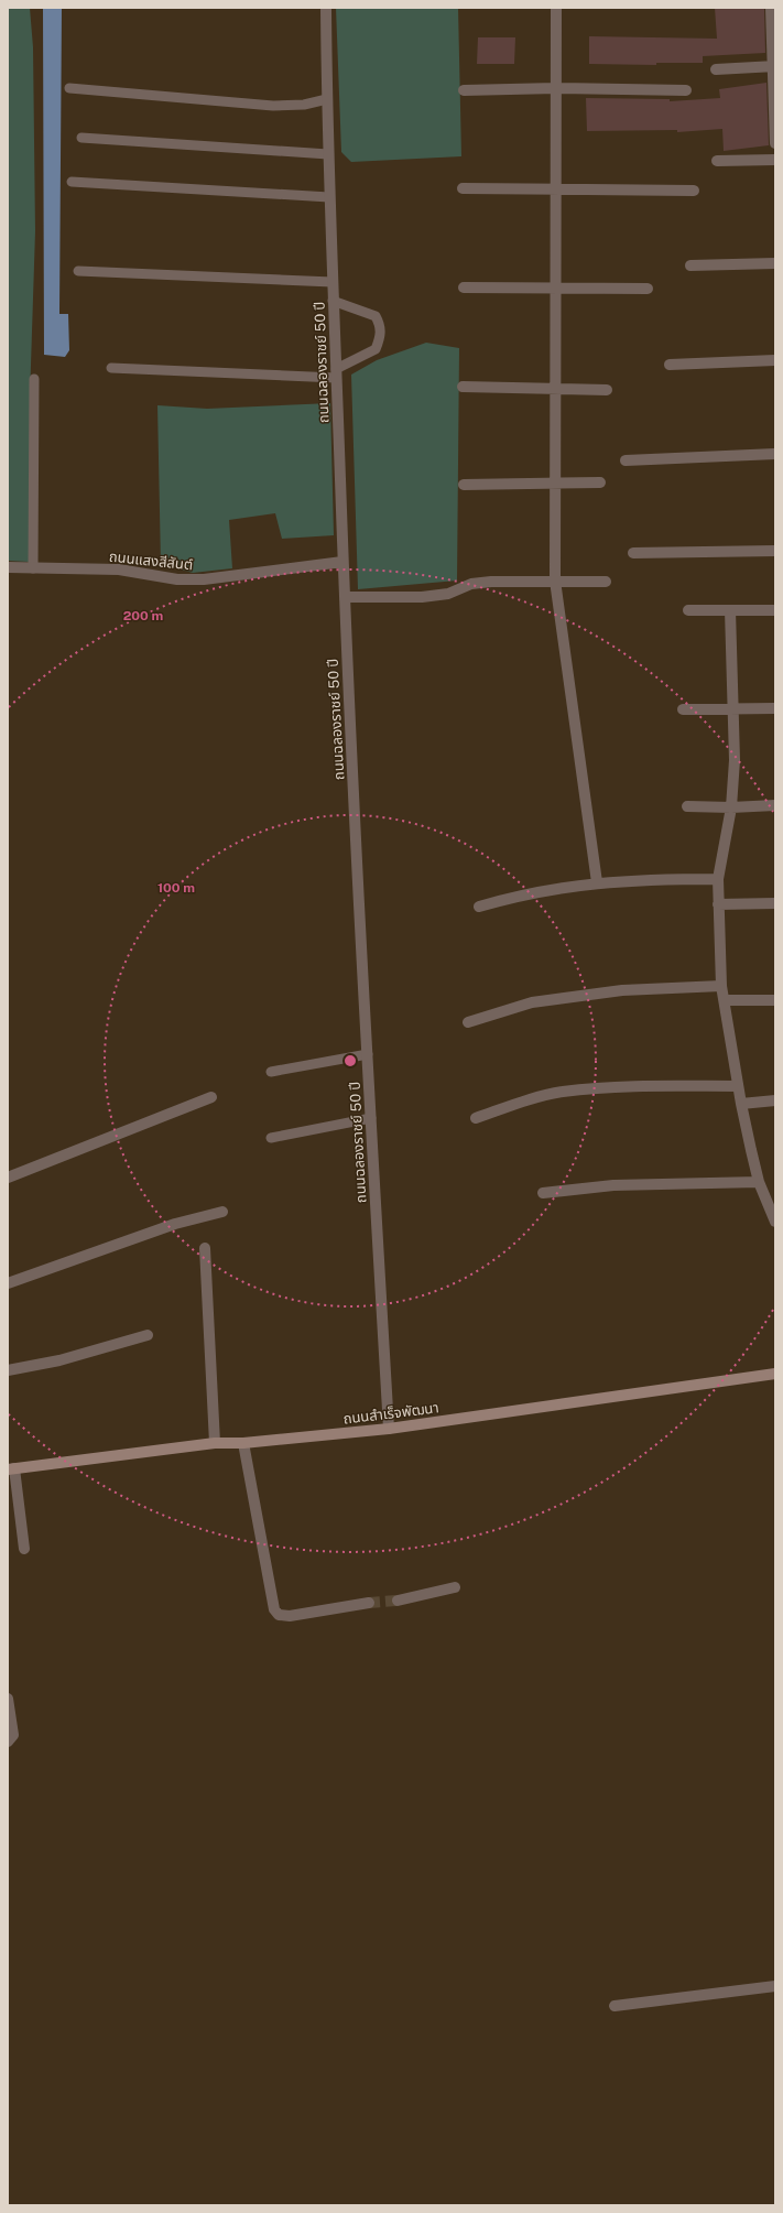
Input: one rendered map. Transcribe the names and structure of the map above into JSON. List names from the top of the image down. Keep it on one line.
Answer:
{"streets":{"street":["ถนนฉลองราชย์ 50 ปี","ถนนแสงสีสันต์","ถนนสำเร็จพัฒนา"]},"crossings":[["ถนนฉลองราชย์ 50 ปี","ถนนแสงสีสันต์"],["ถนนฉลองราชย์ 50 ปี","ถนนสำเร็จพัฒนา"]],"rings":["200 m","100 m"]}
